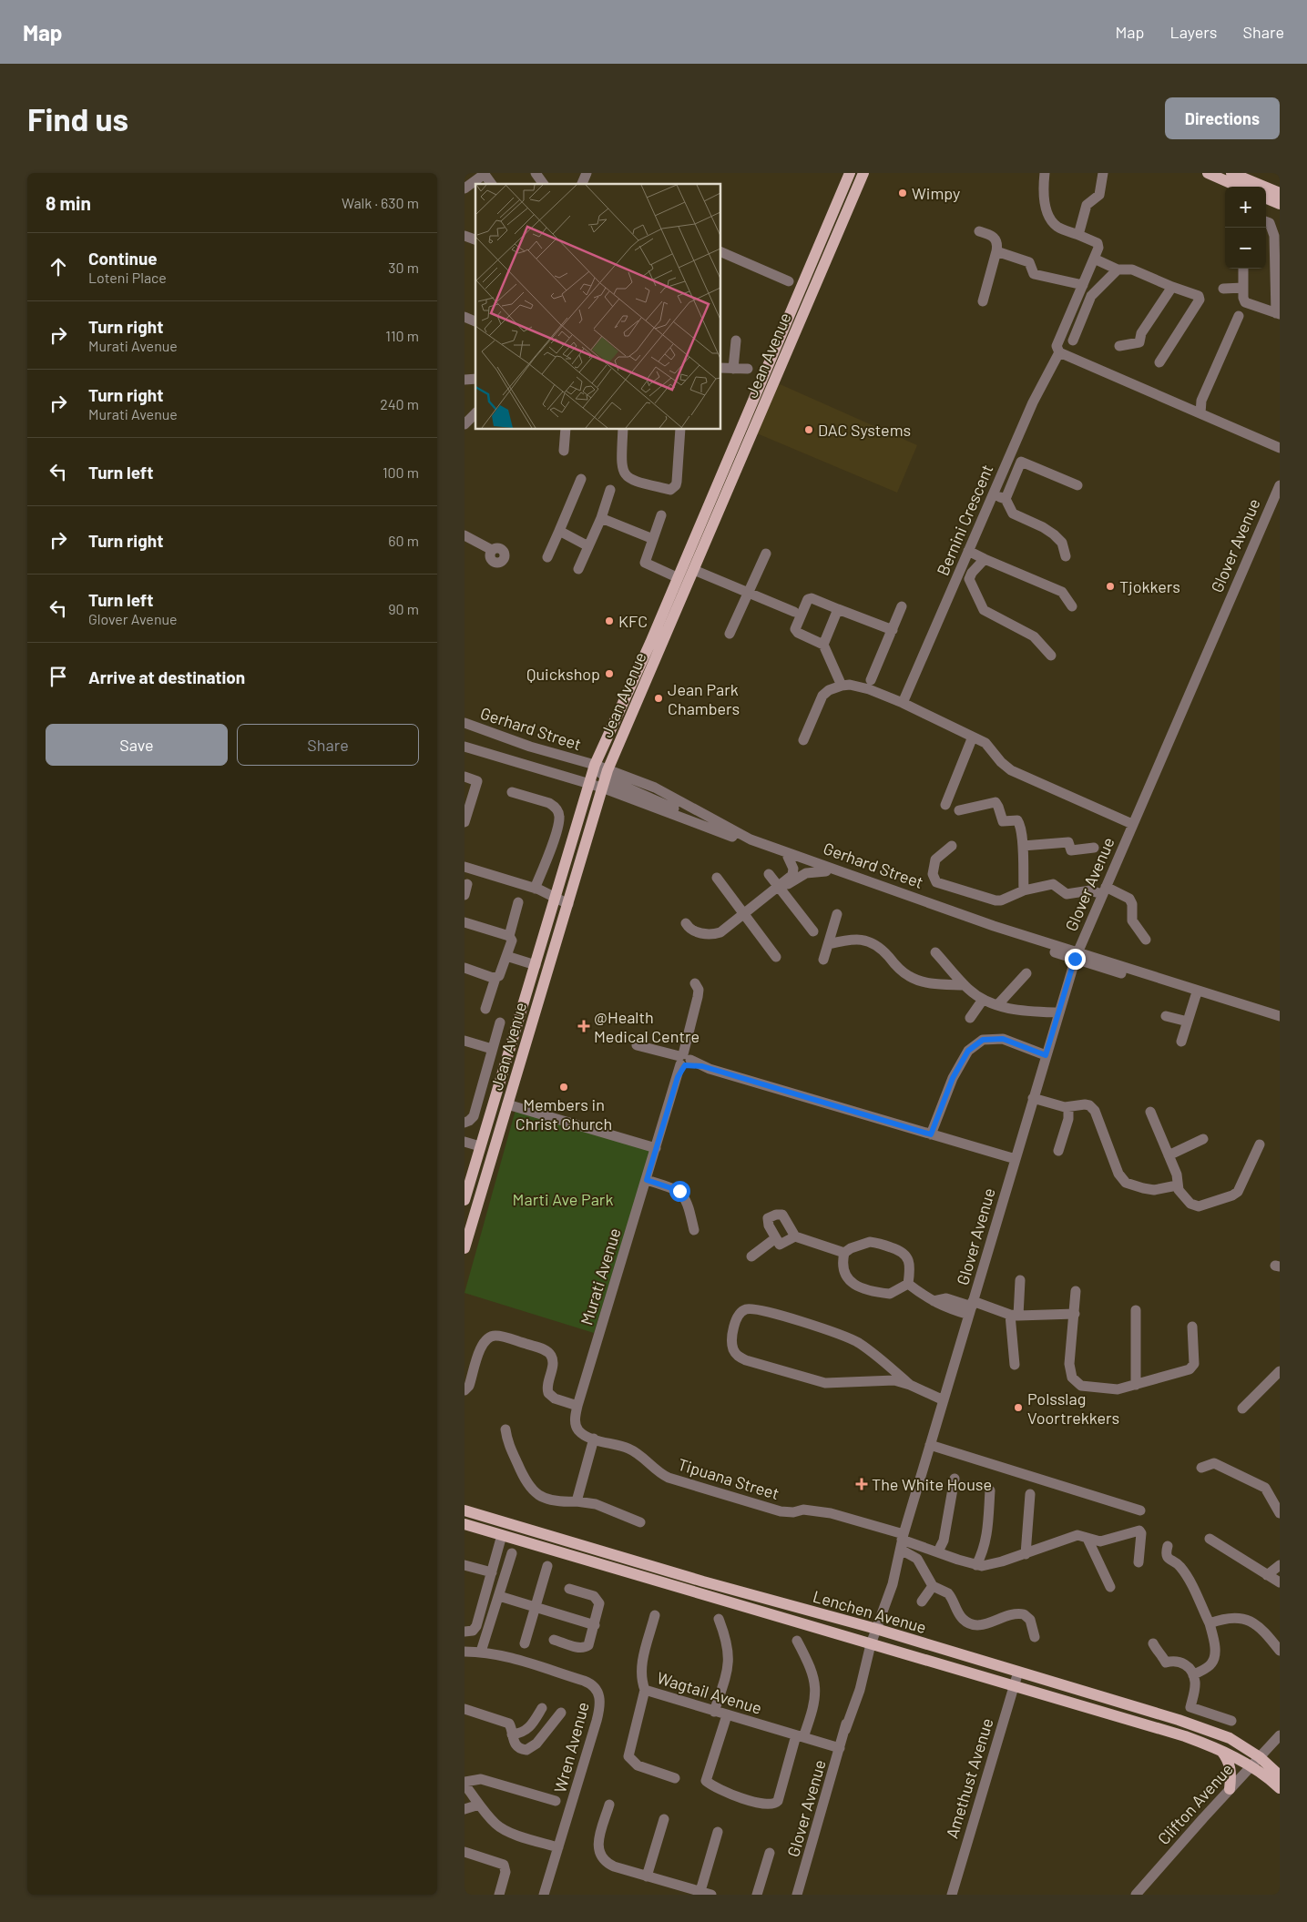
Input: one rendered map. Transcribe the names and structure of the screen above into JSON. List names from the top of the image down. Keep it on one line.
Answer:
{"streets":{"main road":["Jean Avenue","Lenchen Avenue"],"street":["Bernini Crescent","Glover Avenue","Gerhard Street","Murati Avenue","Tipuana Street","Wagtail Avenue","Wren Avenue","Amethust Avenue","Clifton Avenue"]},"crossings":[["Jean Avenue","Gerhard Street"],["Glover Avenue","Gerhard Street"],["Glover Avenue","Tipuana Street"],["Glover Avenue","Lenchen Avenue"],["Glover Avenue","Wagtail Avenue"],["Murati Avenue","Tipuana Street"],["Lenchen Avenue","Amethust Avenue"],["Lenchen Avenue","Clifton Avenue"]],"parks":["Marti Ave Park"],"places":{"other":["Wimpy","DAC Systems","Tjokkers","KFC","Quickshop","Jean Park Chambers","Members in Christ Church","Polsslag Voortrekkers"],"health":["@Health Medical Centre","The White House"]},"page":{"header":"Map","nav":["Map","Layers","Share"],"buttons":["Directions",["Save","Share"]],"title":"Find us","heading":["8 min","Walk · 630 m"],"map_buttons":["+","−"],"list":[["Continue","Loteni Place","30 m"],["Turn right","Murati Avenue","110 m"],["Turn right","Murati Avenue","240 m"],["Turn left","100 m"],["Turn right","60 m"],["Turn left","Glover Avenue","90 m"],"Arrive at destination"]}}
